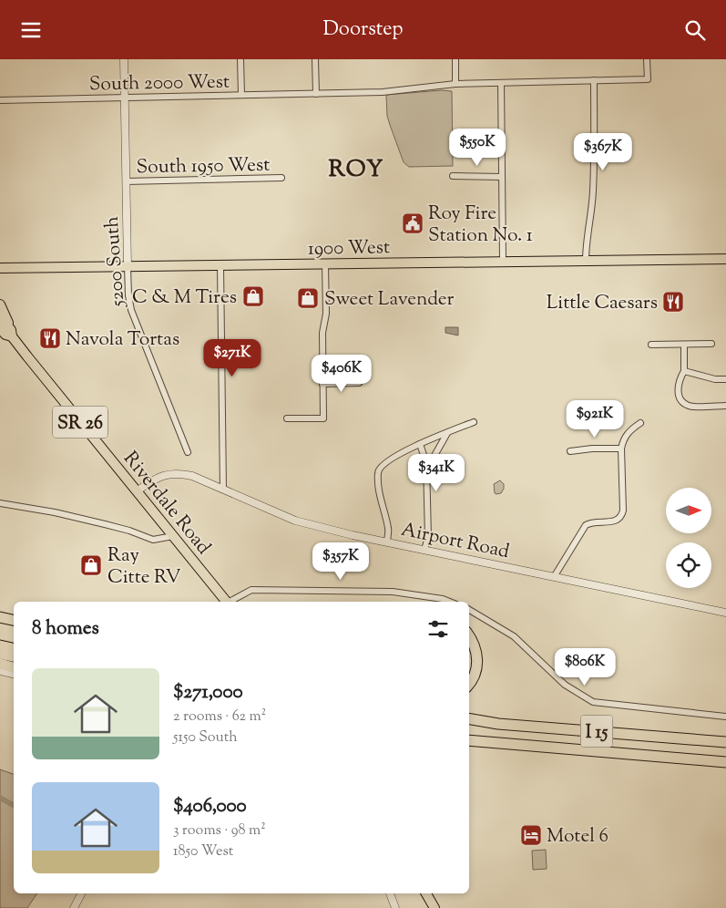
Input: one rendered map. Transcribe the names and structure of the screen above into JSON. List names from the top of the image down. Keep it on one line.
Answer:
{"streets":{"highway":["I 15"],"main road":["1900 West","SR 26","Riverdale Road"],"street":["South 2000 West","South 1950 West","5200 South","Airport Road"]},"crossings":[["South 2000 West","5200 South"],["South 1950 West","5200 South"],["1900 West","5200 South"],["Riverdale Road","Airport Road"]],"districts":["ROY"],"places":{"public building":["Roy Fire Station No. 1"],"shop":["C & M Tires","Sweet Lavender","Ray Citte RV"],"restaurant":["Little Caesars","Navola Tortas"],"hotel":["Motel 6"]},"north":"right","page":{"header":"Doorstep","price":["$550K","$367K","$271K","$406K","$921K","$341K","$357K","$806K"],"heading":"8 homes","list":[{"name":"$271,000","note":"2 rooms · 62 m² · 5150 South"},{"name":"$406,000","note":"3 rooms · 98 m² · 1850 West"}]}}
